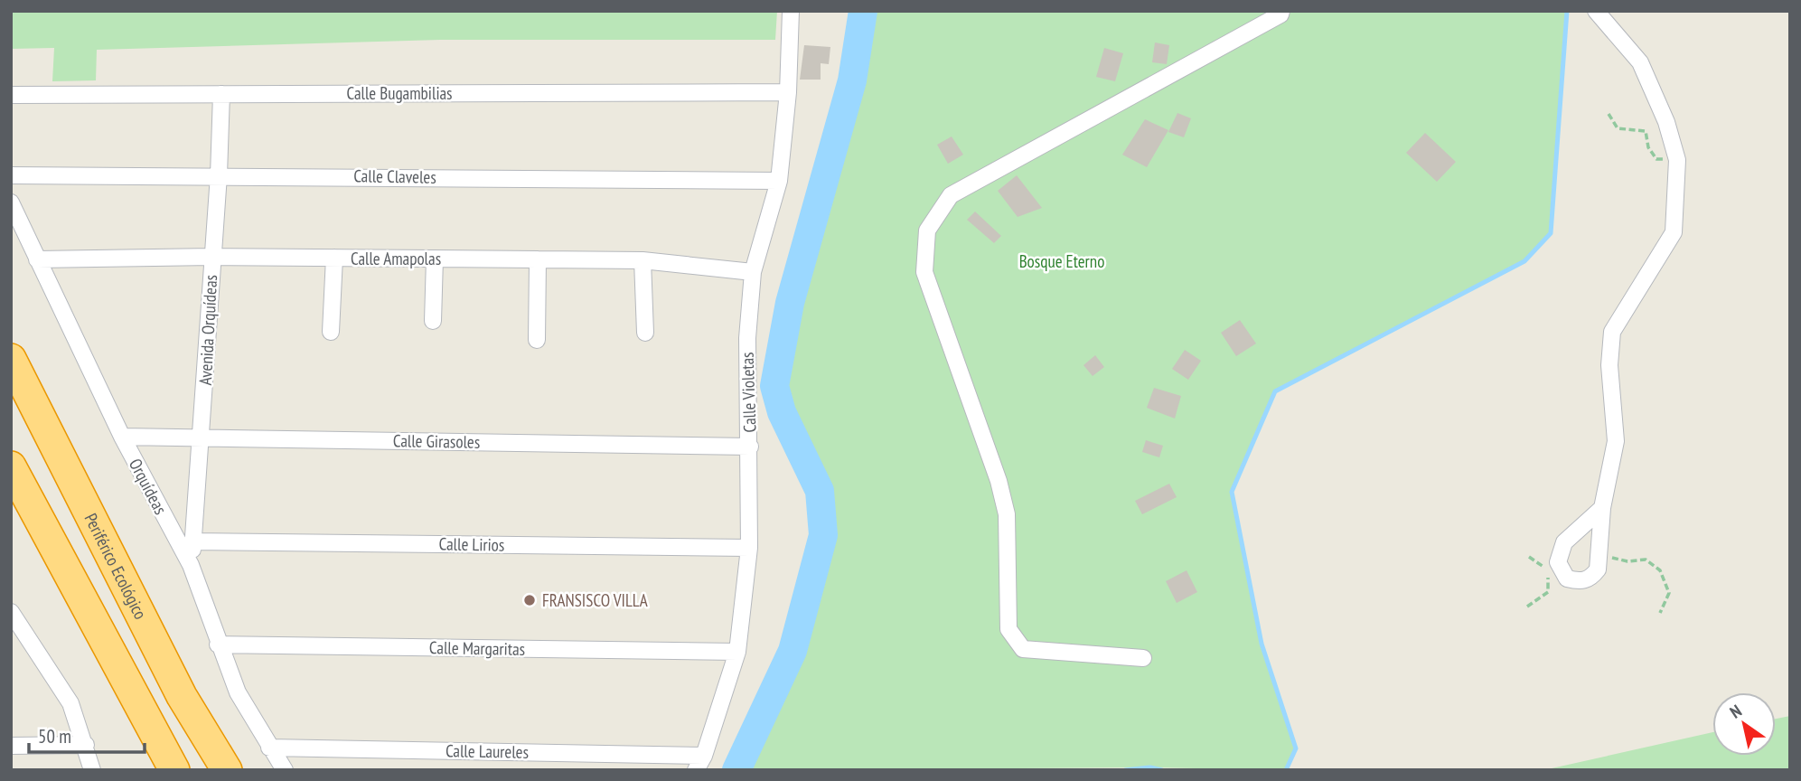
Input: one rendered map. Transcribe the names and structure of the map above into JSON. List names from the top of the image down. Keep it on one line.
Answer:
{"streets":{"highway":["Periférico Ecológico"],"street":["Calle Bugambilias","Calle Claveles","Calle Amapolas","Avenida Orquídeas","Calle Violetas","Calle Girasoles","Orquídeas","Calle Lirios","Calle Margaritas","Calle Laureles"]},"crossings":[["Calle Bugambilias","Avenida Orquídeas"],["Calle Bugambilias","Calle Violetas"],["Calle Claveles","Avenida Orquídeas"],["Calle Claveles","Calle Violetas"],["Calle Amapolas","Avenida Orquídeas"],["Calle Amapolas","Calle Violetas"],["Calle Amapolas","Orquídeas"],["Avenida Orquídeas","Calle Girasoles"],["Avenida Orquídeas","Orquídeas"],["Avenida Orquídeas","Calle Lirios"],["Calle Violetas","Calle Girasoles"],["Calle Violetas","Calle Lirios"],["Calle Violetas","Calle Margaritas"],["Calle Violetas","Calle Laureles"],["Calle Girasoles","Orquídeas"],["Orquídeas","Calle Margaritas"],["Orquídeas","Calle Laureles"]],"parks":["Bosque Eterno"],"places":["FRANSISCO VILLA"],"scale_bar":"50 m","north":"top left"}
